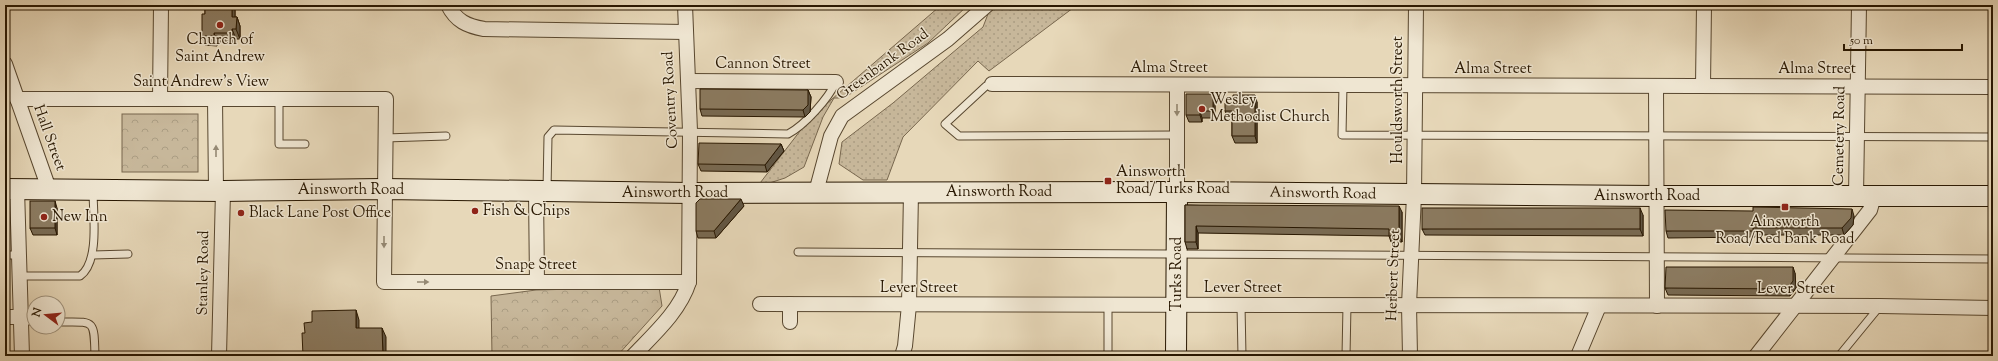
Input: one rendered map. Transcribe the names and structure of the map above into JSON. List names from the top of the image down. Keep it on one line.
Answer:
{"streets":{"main road":["Ainsworth Road","Turks Road"],"street":["Cannon Street","Greenbank Road","Alma Street","Saint Andrew's View","Coventry Road","Houldsworth Street","Cemetery Road","Hall Street","Snape Street","Stanley Road","Herbert Street","Lever Street"]},"crossings":[["Cannon Street","Coventry Road"],["Greenbank Road","Ainsworth Road"],["Alma Street","Houldsworth Street"],["Alma Street","Cemetery Road"],["Saint Andrew's View","Hall Street"],["Saint Andrew's View","Stanley Road"],["Coventry Road","Ainsworth Road"],["Coventry Road","Snape Street"],["Houldsworth Street","Ainsworth Road"],["Houldsworth Street","Herbert Street"],["Cemetery Road","Ainsworth Road"],["Hall Street","Ainsworth Road"],["Ainsworth Road","Snape Street"],["Ainsworth Road","Stanley Road"],["Ainsworth Road","Turks Road"],["Ainsworth Road","Herbert Street"],["Turks Road","Lever Street"],["Herbert Street","Lever Street"]],"one_way":["Stanley Road"],"places":{"other":["Church of Saint Andrew","Wesley Methodist Church","Fish & Chips","Black Lane Post Office","New Inn"],"transit":["Ainsworth Road/Turks Road","Ainsworth Road/Red Bank Road"]},"scale_bar":"50 m","north":"left"}
